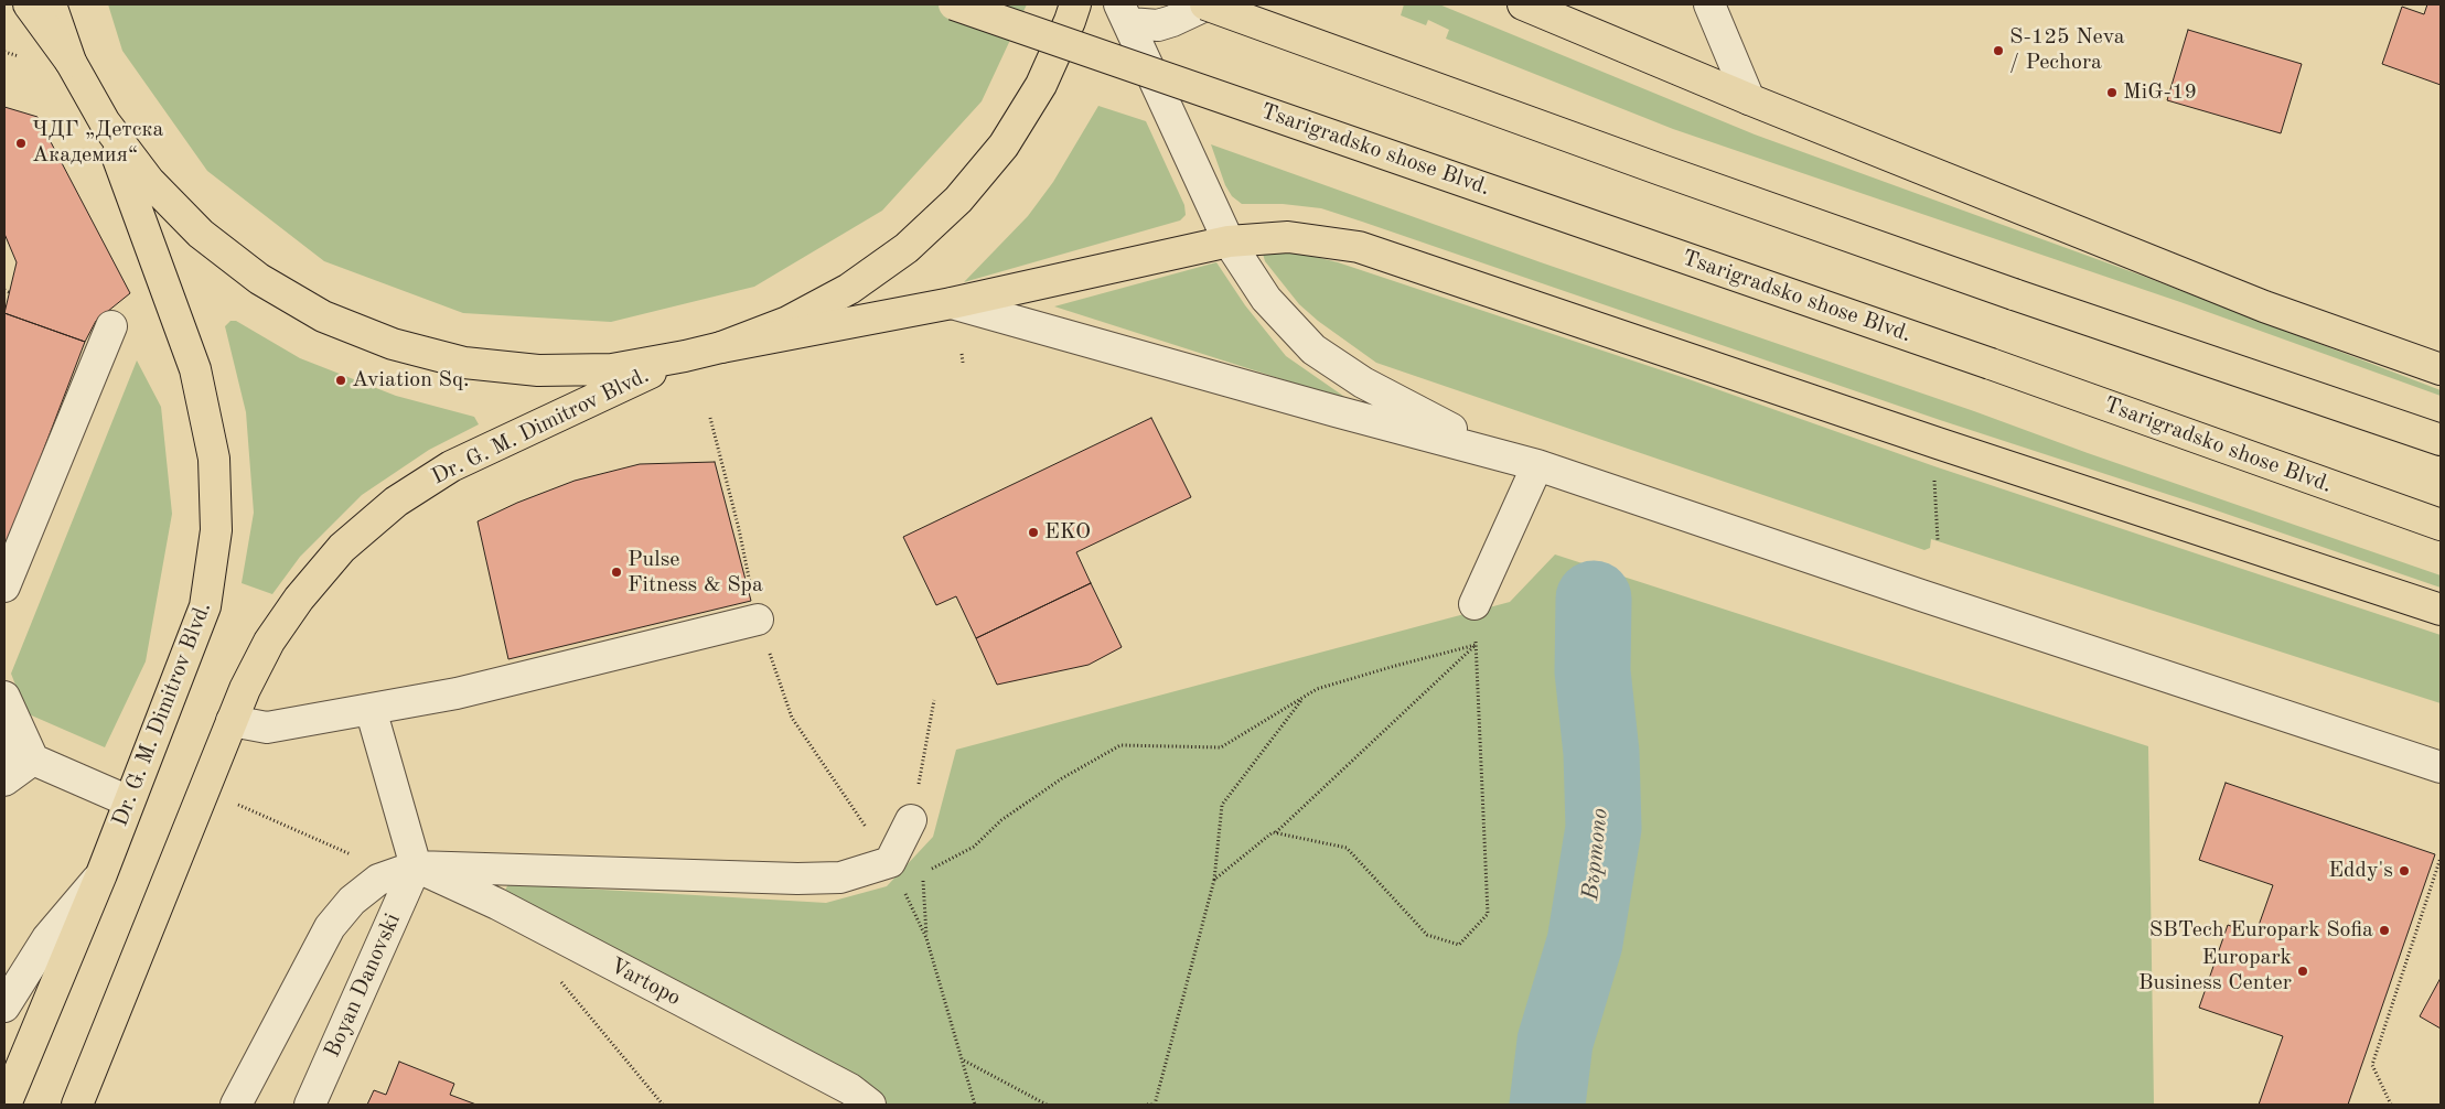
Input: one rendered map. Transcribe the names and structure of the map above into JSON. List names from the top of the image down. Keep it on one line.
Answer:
{"streets":{"main road":["Tsarigradsko shose Blvd.","Dr. G. M. Dimitrov Blvd."],"street":["Vartopo","Boyan Danovski"]},"crossings":[["Vartopo","Boyan Danovski"]],"water":["Въртопо"],"places":["S-125 Neva / Pechora","MiG-19","ЧДГ „Детска Академия“","Aviation Sq.","EKO","Pulse Fitness & Spa","Eddy's","SBTech Europark Sofia","Europark Business Center"]}
